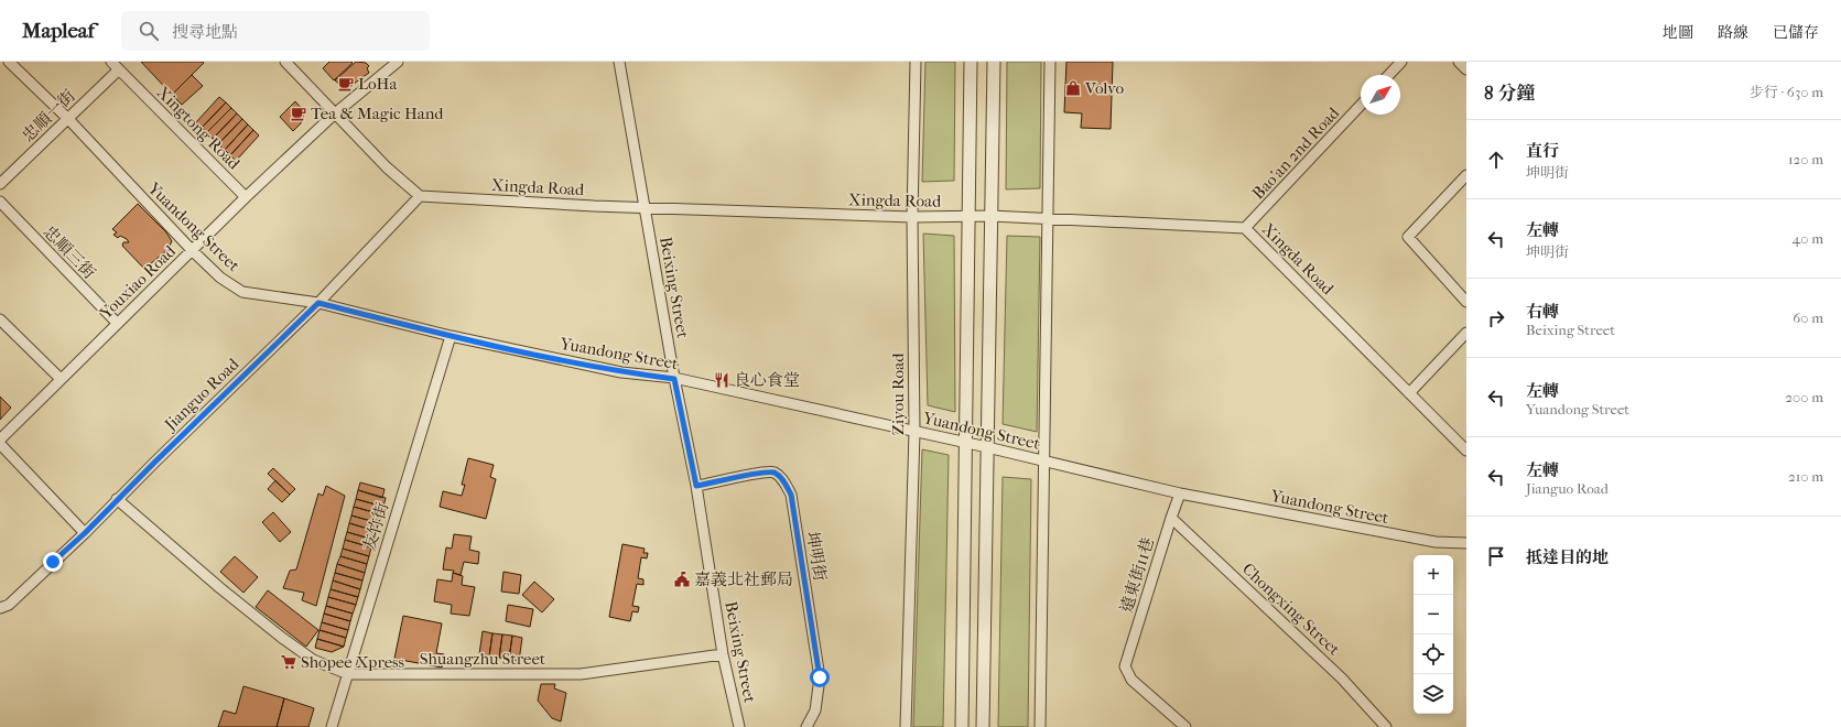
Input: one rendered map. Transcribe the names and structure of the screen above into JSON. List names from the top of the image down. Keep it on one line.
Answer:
{"streets":{"street":["忠順一街","Xingtong Road","Bao'an 2nd Road","Xingda Road","Yuandong Street","忠順三街","Youxiao Road","Beixing Street","Jianguo Road","Ziyou Road","友竹街","坤明街","遠東街11巷","Chongxing Street","Shuangzhu Street"]},"crossings":[["忠順一街","Xingtong Road"],["忠順一街","Yuandong Street"],["Xingtong Road","Youxiao Road"],["Bao'an 2nd Road","Xingda Road"],["Xingda Road","Beixing Street"],["Xingda Road","Jianguo Road"],["Xingda Road","Ziyou Road"],["Yuandong Street","Youxiao Road"],["Yuandong Street","Beixing Street"],["Yuandong Street","Jianguo Road"],["Yuandong Street","Ziyou Road"],["Yuandong Street","友竹街"],["Yuandong Street","遠東街11巷"],["忠順三街","Youxiao Road"],["Beixing Street","坤明街"],["Beixing Street","Shuangzhu Street"],["Jianguo Road","Shuangzhu Street"],["友竹街","Shuangzhu Street"],["遠東街11巷","Chongxing Street"]],"places":{"cafe":["LoHa","Tea & Magic Hand"],"shop":["Volvo"],"restaurant":["良心食堂"],"public building":["嘉義北社郵局"],"supermarket":["Shopee Xpress"]},"north":"top right","page":{"header":"Mapleaf","search":"搜尋地點","nav":["地圖","路線","已儲存"],"heading":["8 分鐘","步行 · 630 m"],"list":[["直行","坤明街","120 m"],["左轉","坤明街","40 m"],["右轉","Beixing Street","60 m"],["左轉","Yuandong Street","200 m"],["左轉","Jianguo Road","210 m"],"抵達目的地"],"map_buttons":["+","−"]}}
